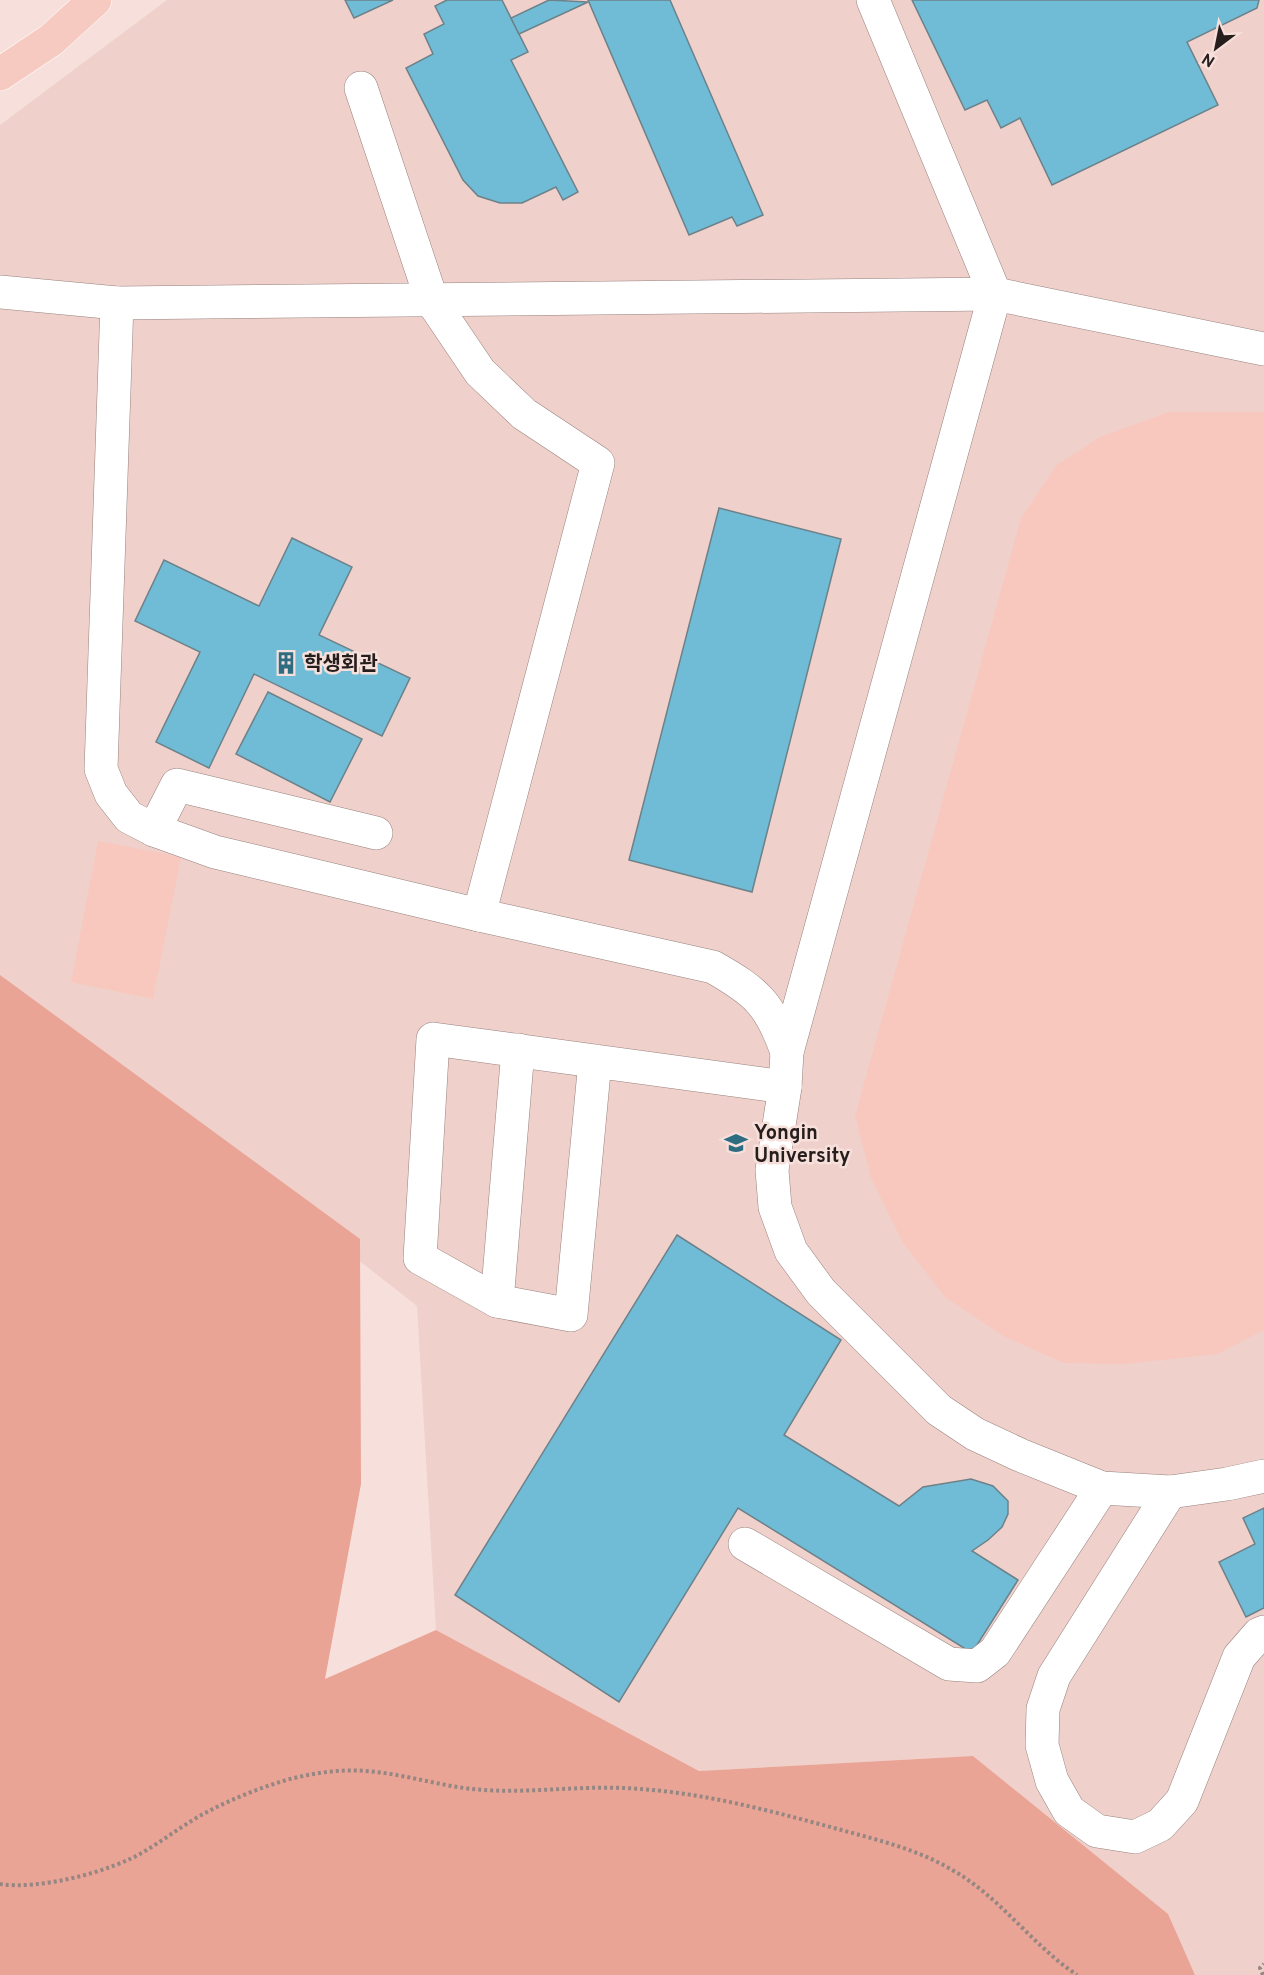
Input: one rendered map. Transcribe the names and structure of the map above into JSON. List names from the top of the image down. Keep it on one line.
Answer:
{"places":{"building":["학생회관"],"school or university":["Yongin University"]},"north":"bottom left"}
